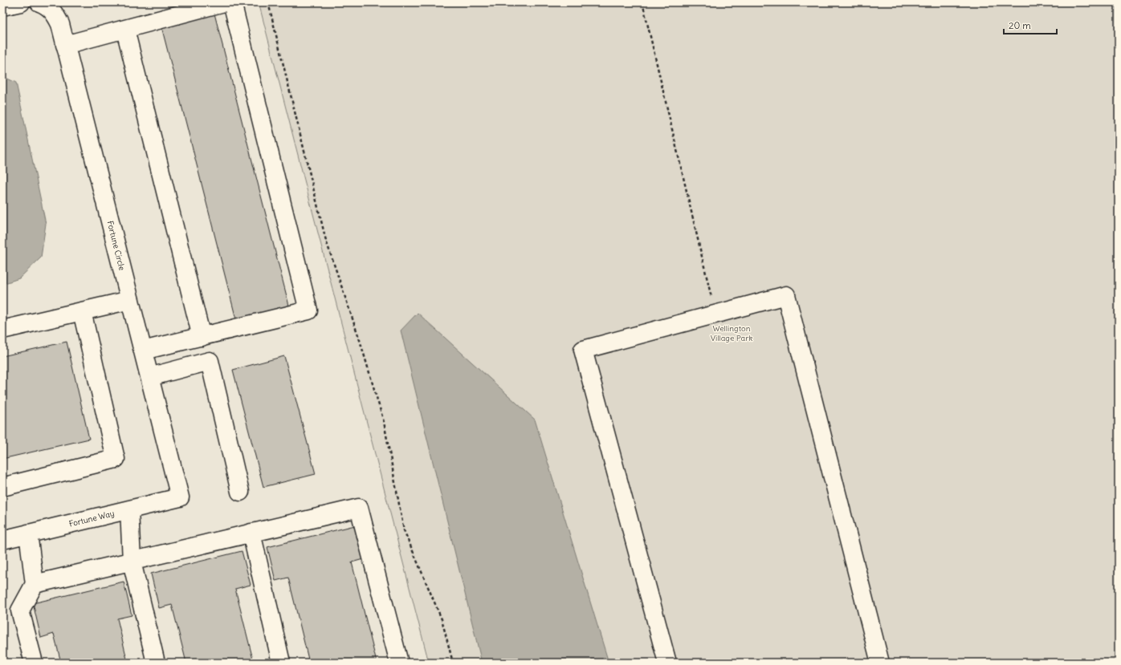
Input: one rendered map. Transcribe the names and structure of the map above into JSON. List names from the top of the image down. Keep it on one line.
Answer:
{"streets":{"street":["Fortune Circle","Fortune Way"]},"crossings":[["Fortune Circle","Fortune Way"]],"parks":["Wellington Village Park"],"scale_bar":"20 m"}
